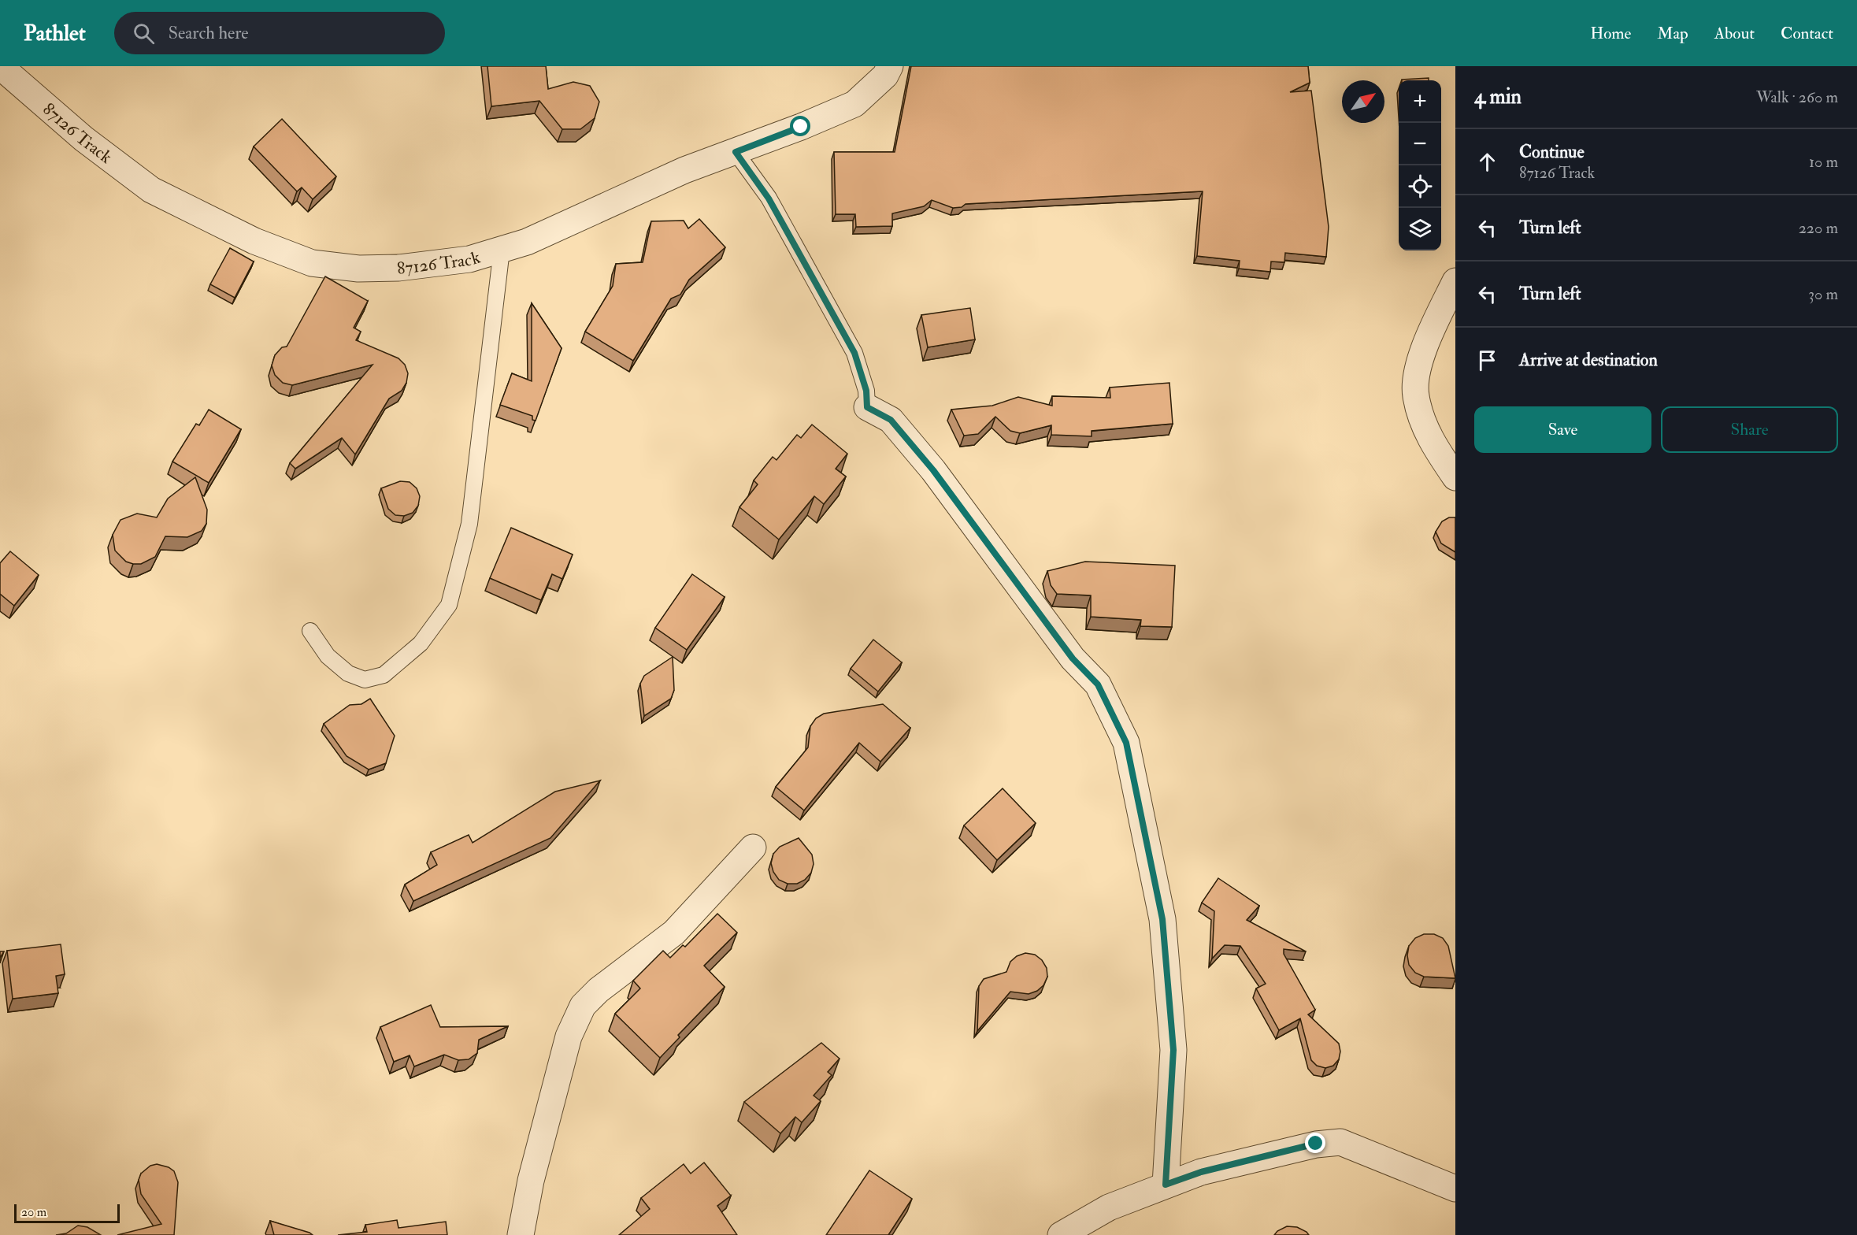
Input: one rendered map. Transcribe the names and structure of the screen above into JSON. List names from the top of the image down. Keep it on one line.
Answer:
{"streets":{"street":["87126 Track"]},"scale_bar":"20 m","north":"top right","page":{"header":"Pathlet","search":"Search here","nav":["Home","Map","About","Contact"],"heading":["4 min","Walk · 260 m"],"map_buttons":["+","−"],"list":[["Continue","87126 Track","10 m"],["Turn left","220 m"],["Turn left","30 m"],"Arrive at destination"],"buttons":["Save","Share"],"scale":"20 m"}}
